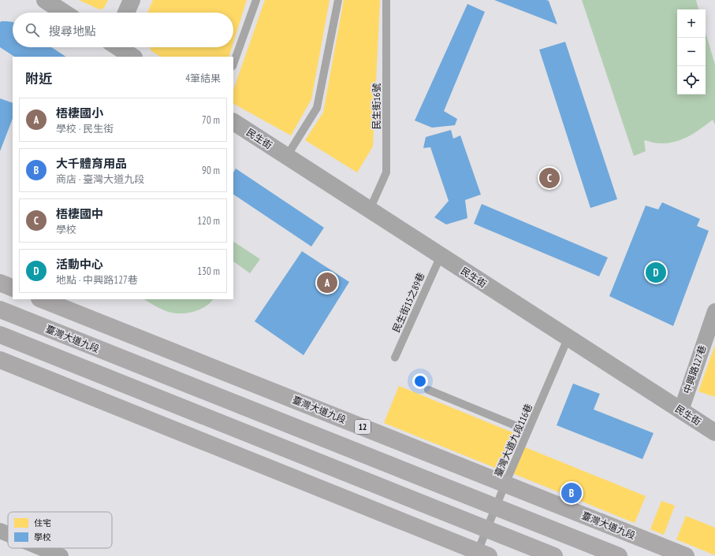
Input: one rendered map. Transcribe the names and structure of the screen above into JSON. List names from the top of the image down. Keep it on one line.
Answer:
{"streets":{"main road":["臺灣大道九段","12"],"street":["民生街","中興路127巷"],"lane":["民生街16號","民生街15之89巷","臺灣大道九段116巷"]},"crossings":[["民生街16號","民生街"],["民生街","民生街15之89巷"],["民生街","中興路127巷"],["民生街","臺灣大道九段116巷"],["臺灣大道九段","臺灣大道九段116巷"]],"legend":["住宅","學校"],"page":{"map_buttons":["+","−"],"search":"搜尋地點","heading":["附近","4筆結果"],"list":[{"mark":"A","name":"梧棲國小","note":"學校 · 民生街","value":"70 m"},{"mark":"B","name":"大千體育用品","note":"商店 · 臺灣大道九段","value":"90 m"},{"mark":"C","name":"梧棲國中","note":"學校","value":"120 m"},{"mark":"D","name":"活動中心","note":"地點 · 中興路127巷","value":"130 m"}],"pins":["C","D","A","B"]}}
